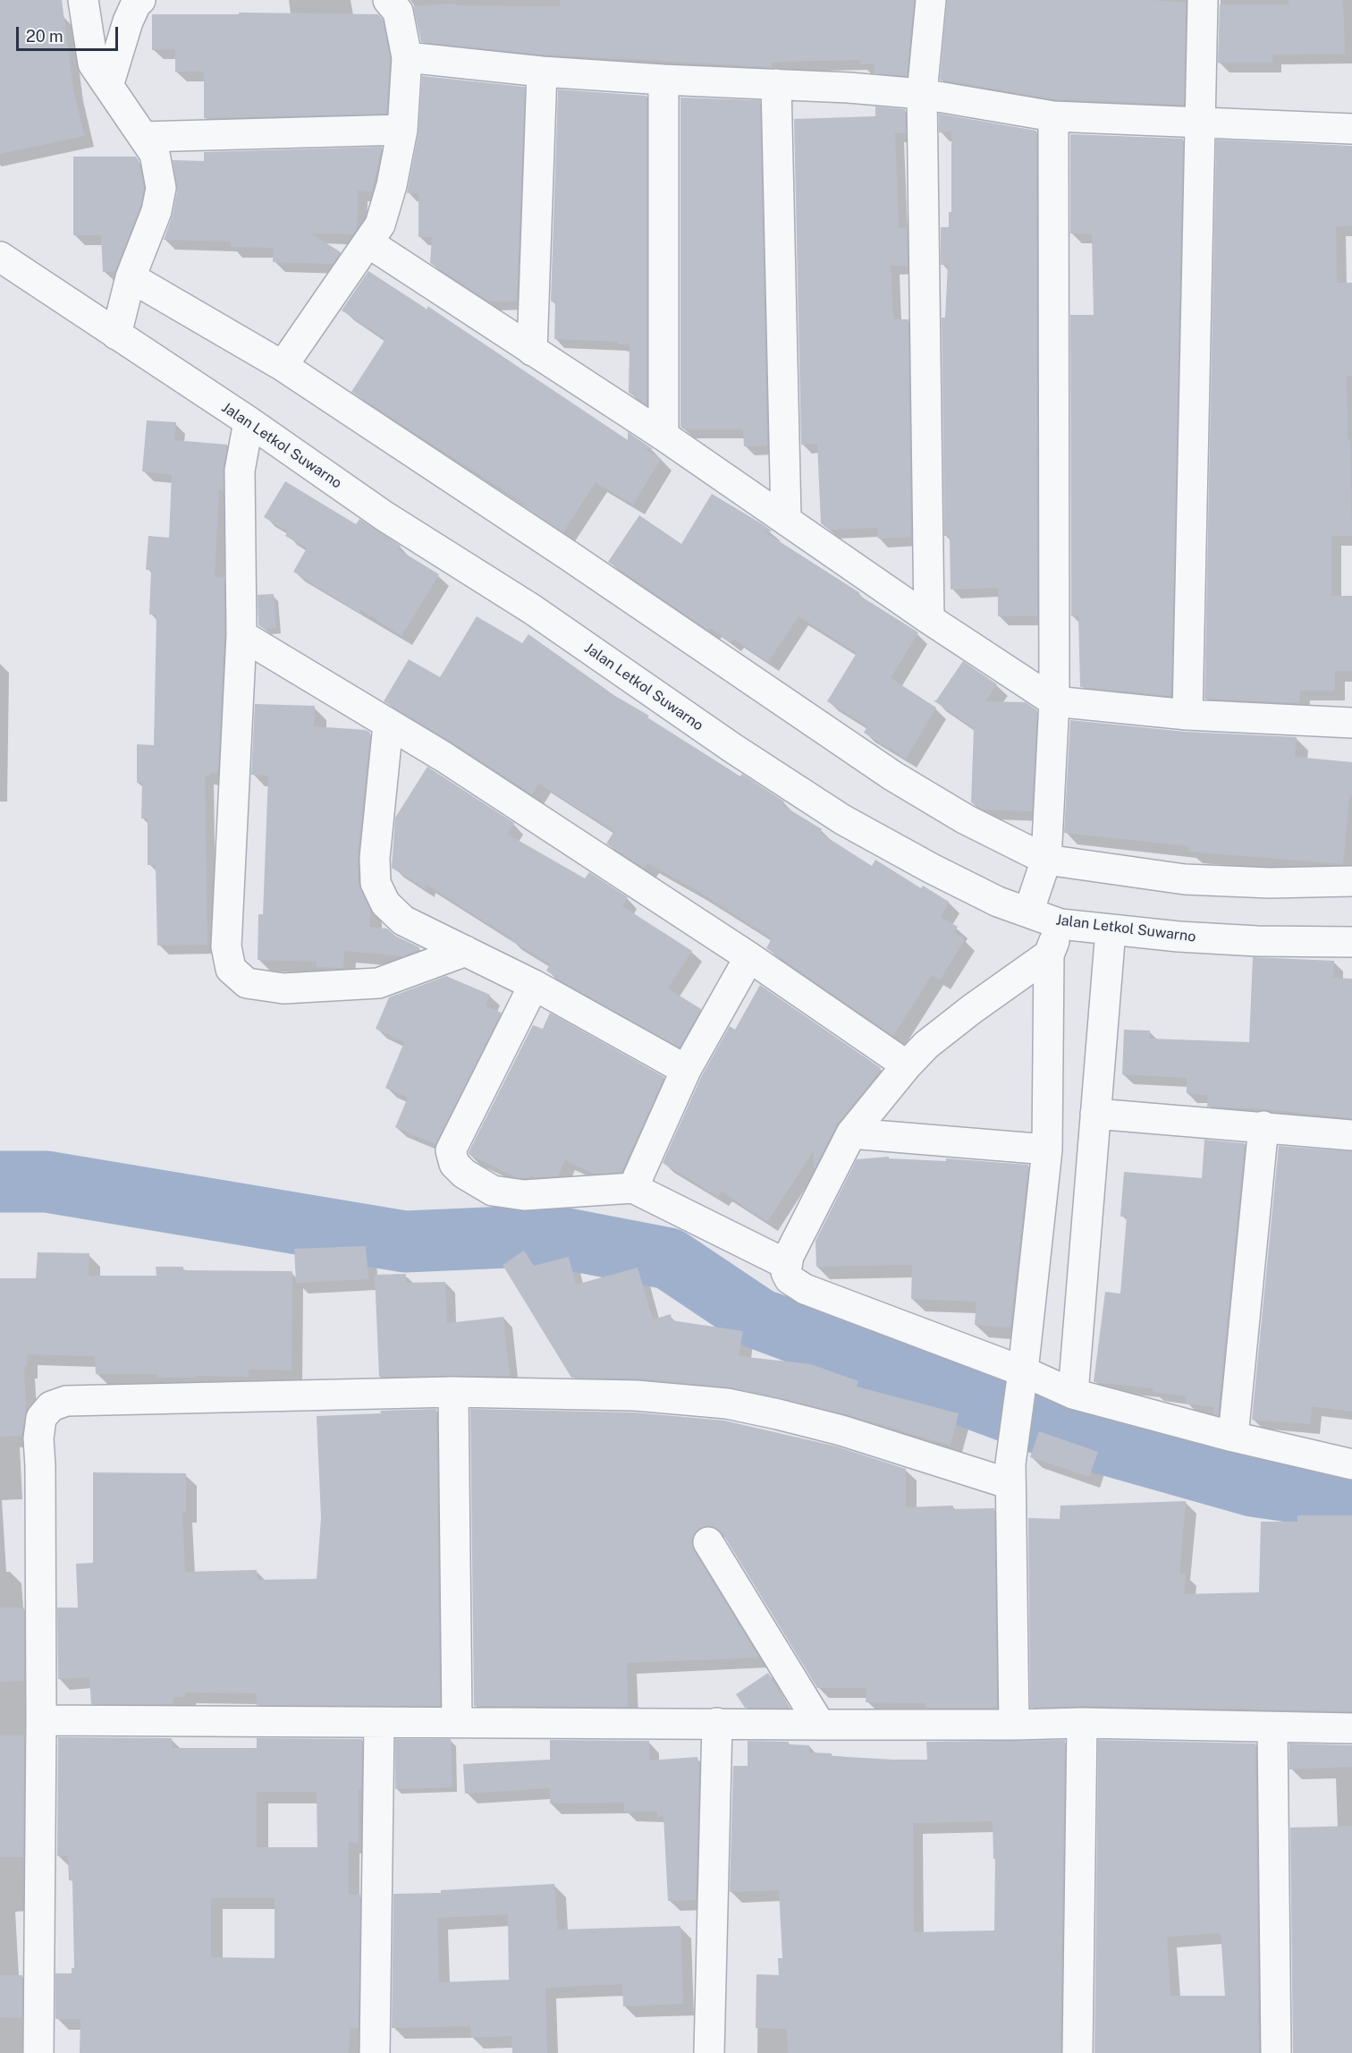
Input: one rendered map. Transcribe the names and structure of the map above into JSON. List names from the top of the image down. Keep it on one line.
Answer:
{"streets":{"street":["Jalan Letkol Suwarno"]},"scale_bar":"20 m"}
